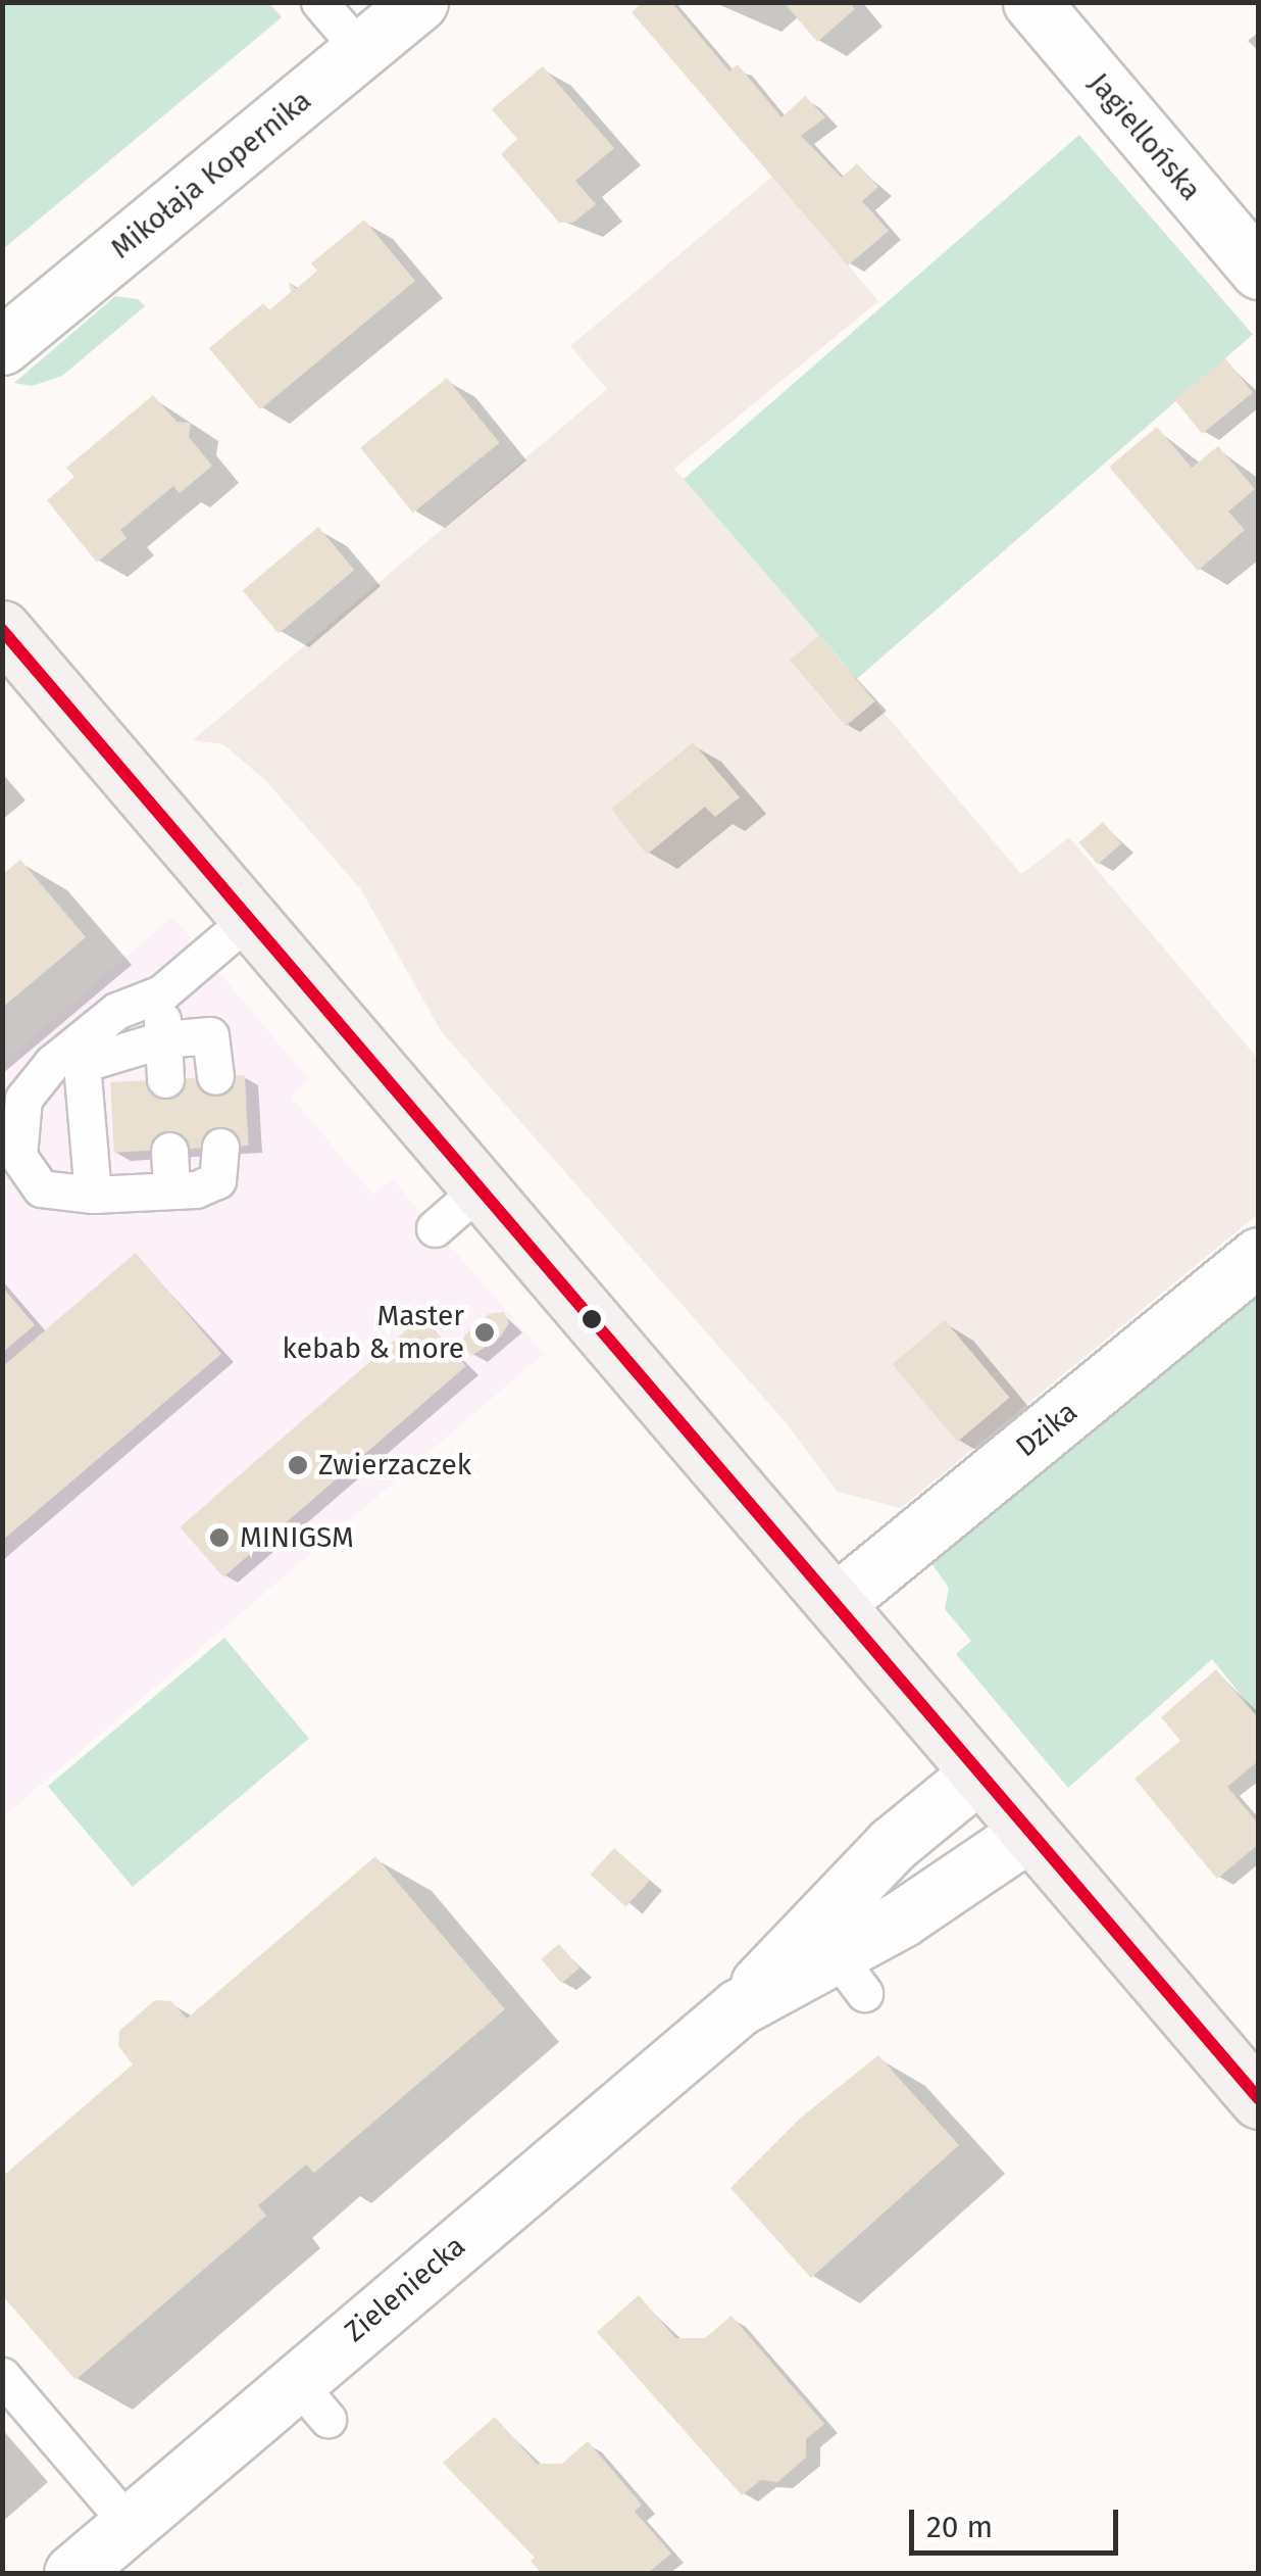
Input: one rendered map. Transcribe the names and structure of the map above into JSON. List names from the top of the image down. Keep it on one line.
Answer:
{"streets":{"street":["Jagiellońska","Mikołaja Kopernika","Dzika","Zieleniecka"]},"places":["Master kebab & more","Zwierzaczek","MINIGSM"],"scale_bar":"20 m"}
